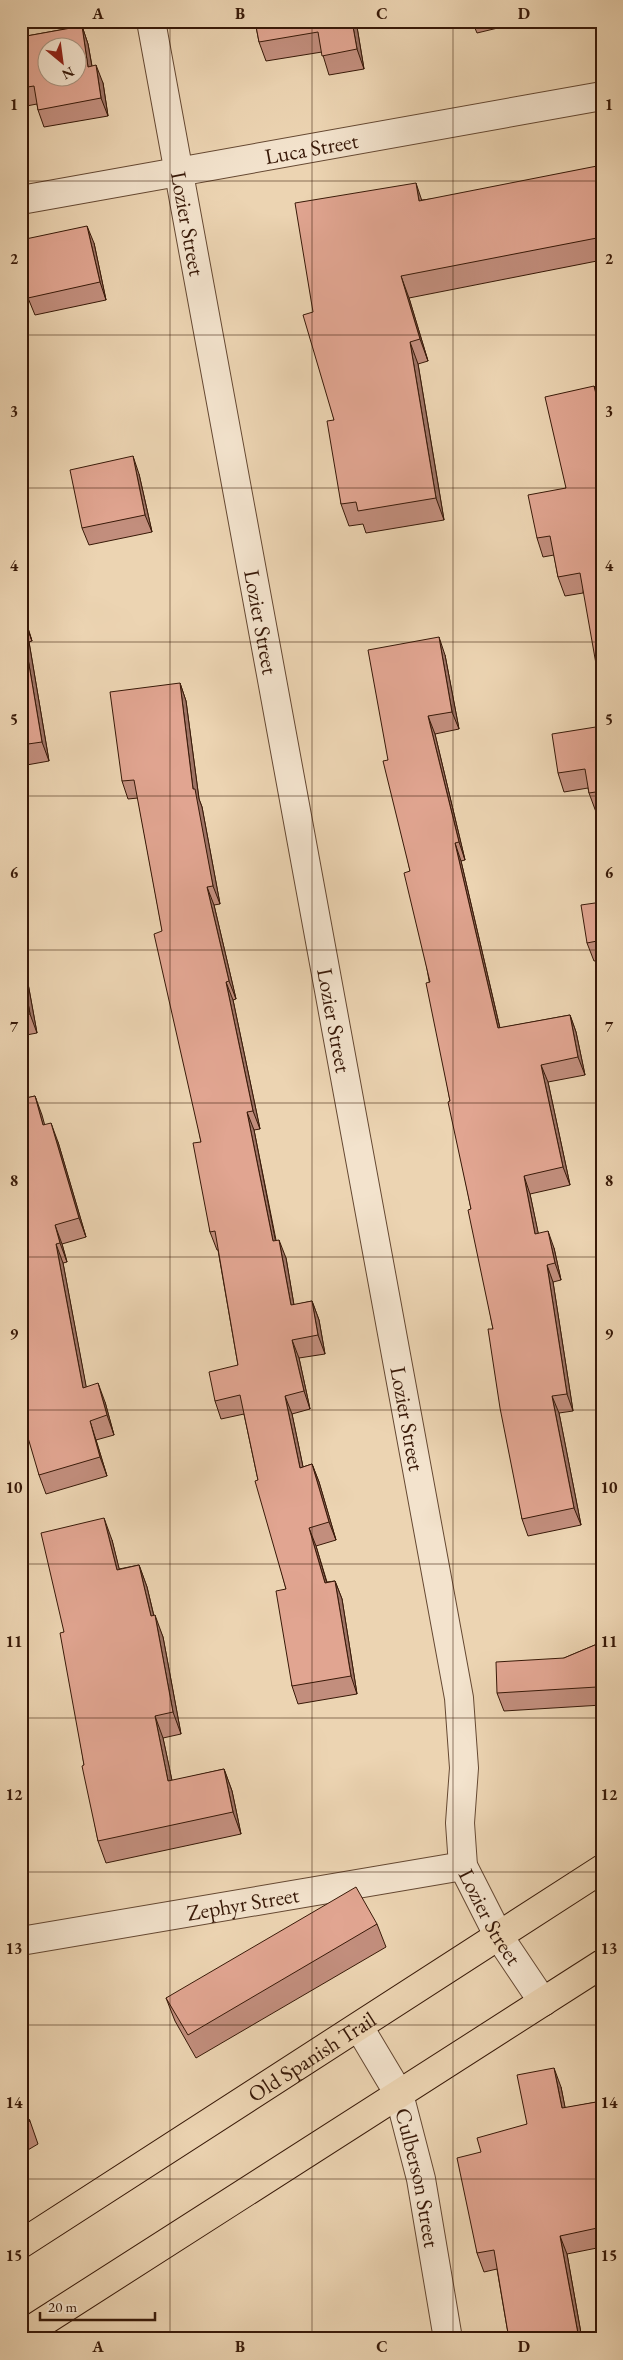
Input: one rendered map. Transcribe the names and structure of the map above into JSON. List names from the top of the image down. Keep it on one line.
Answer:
{"streets":{"main road":["Old Spanish Trail"],"street":["Luca Street","Lozier Street","Zephyr Street","Culberson Street"]},"crossings":[["Luca Street","Lozier Street"],["Lozier Street","Zephyr Street"],["Lozier Street","Old Spanish Trail"],["Old Spanish Trail","Culberson Street"]],"scale_bar":"20 m","north":"bottom right","grid":{"columns":["A","B","C","D"],"rows":["1","2","3","4","5","6","7","8","9","10","11","12","13","14","15"]}}
